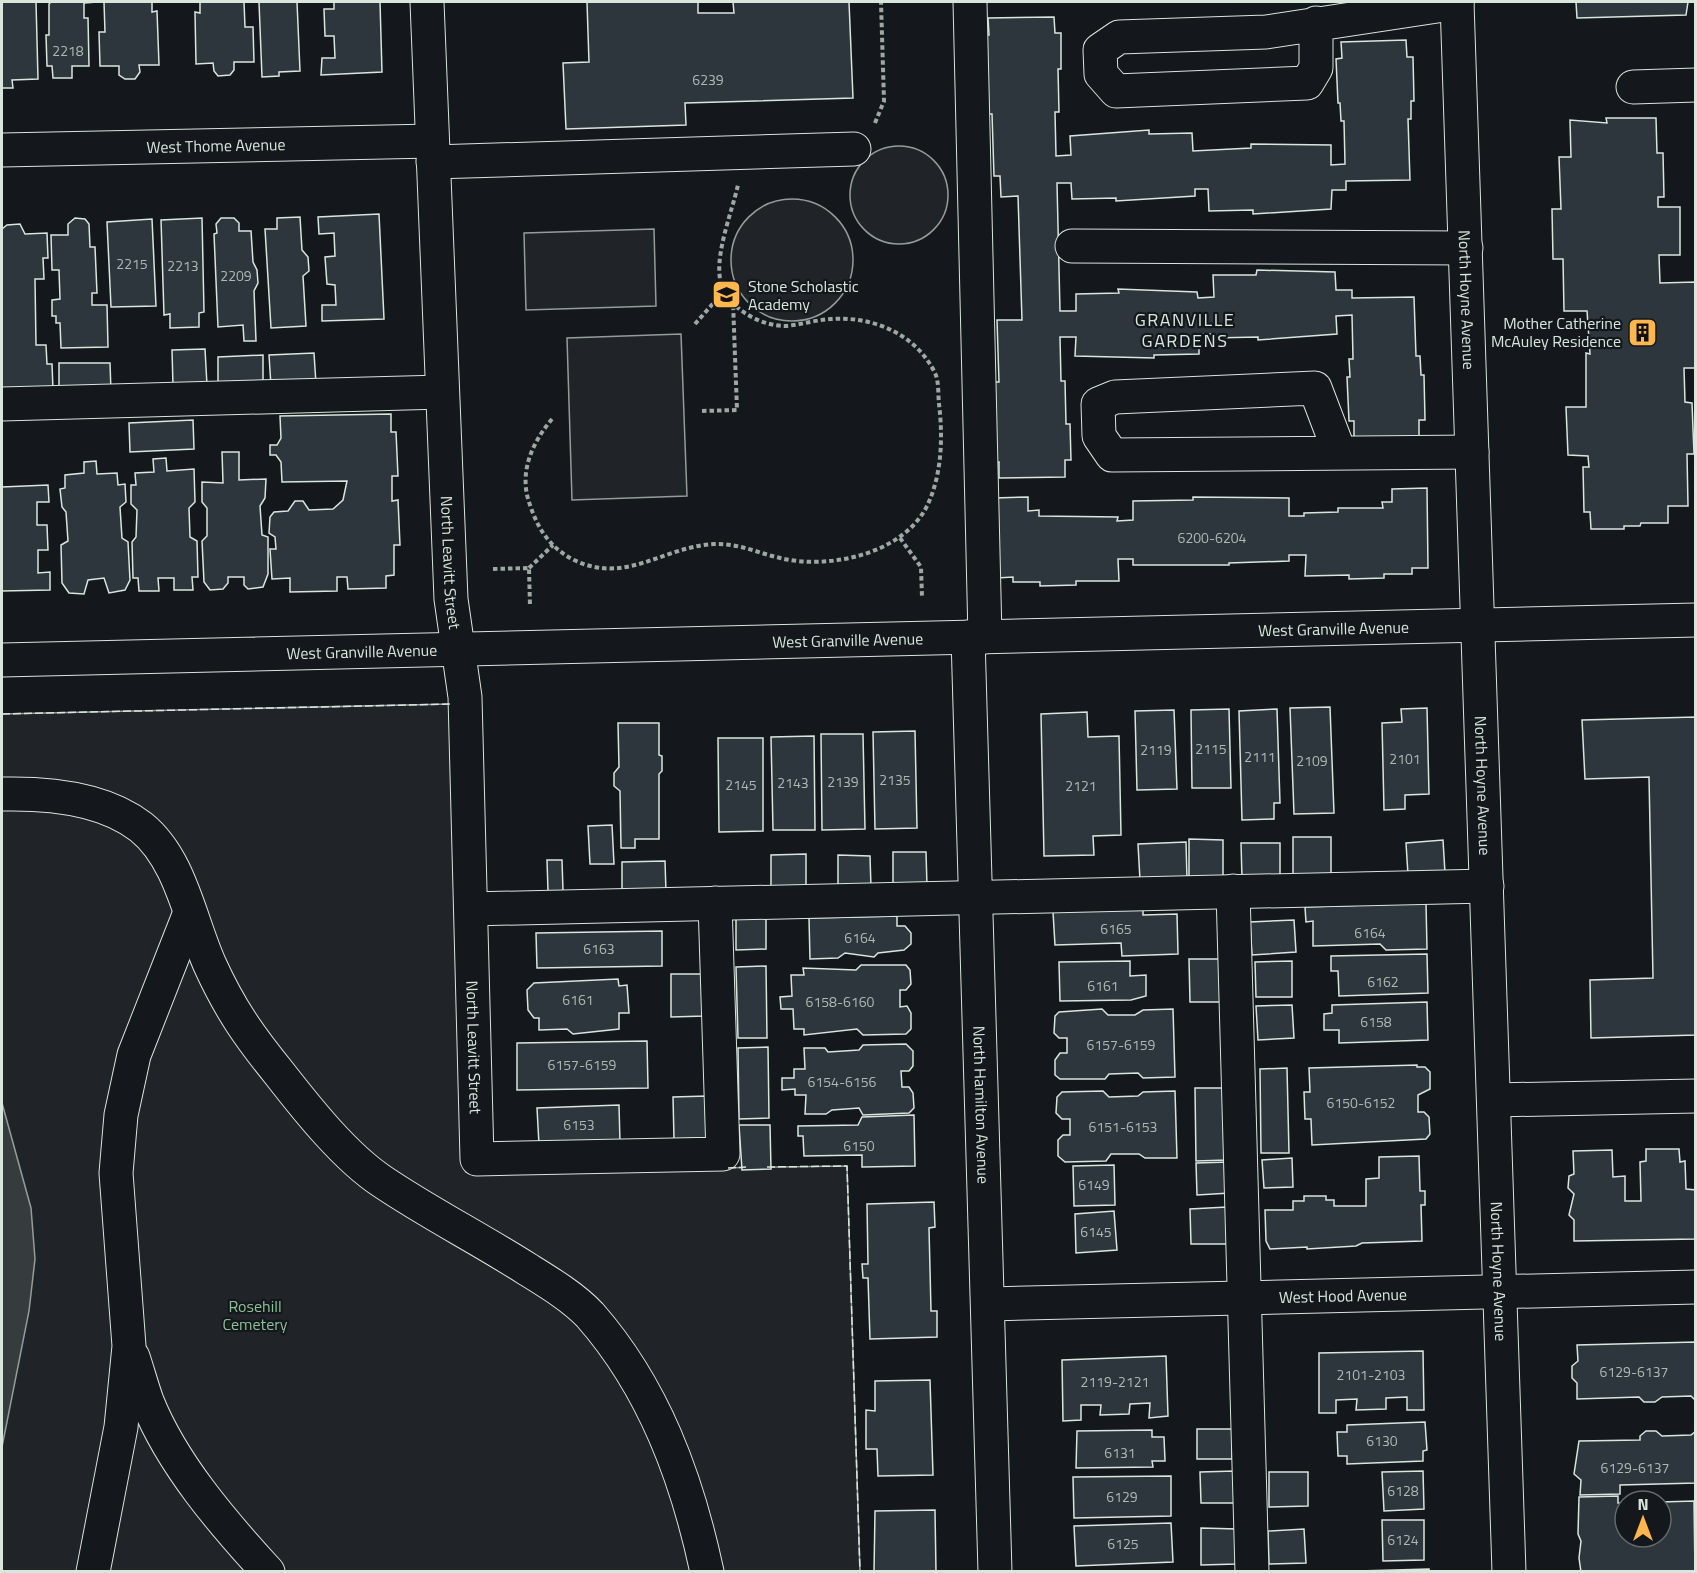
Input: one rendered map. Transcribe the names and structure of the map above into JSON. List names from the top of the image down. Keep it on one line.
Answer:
{"streets":{"street":["West Thome Avenue","North Hoyne Avenue","North Leavitt Street","West Granville Avenue","North Hamilton Avenue","West Hood Avenue"]},"crossings":[["West Thome Avenue","North Leavitt Street"],["North Hoyne Avenue","West Granville Avenue"],["North Hoyne Avenue","West Hood Avenue"],["North Leavitt Street","West Granville Avenue"],["West Granville Avenue","North Hamilton Avenue"],["North Hamilton Avenue","West Hood Avenue"]],"districts":["GRANVILLE GARDENS"],"parks":["Rosehill Cemetery"],"places":{"school or university":["Stone Scholastic Academy"],"building":["Mother Catherine McAuley Residence"]},"house_numbers":["2218","6239","2215","2213","2209","6200-6204","2115","2119","2111","2101","2109","2135","2139","2143","2145","2121","6165","6164","6164","6163","6162","6161","6161","6158-6160","6158","6157-6159","6157-6159","6154-6156","6150-6152","6153","6151-6153","6150","6149","6145","6129-6137","2101-2103","2119-2121","6130","6131","6129-6137","6128","6129","6124","6125"],"north":"top"}
